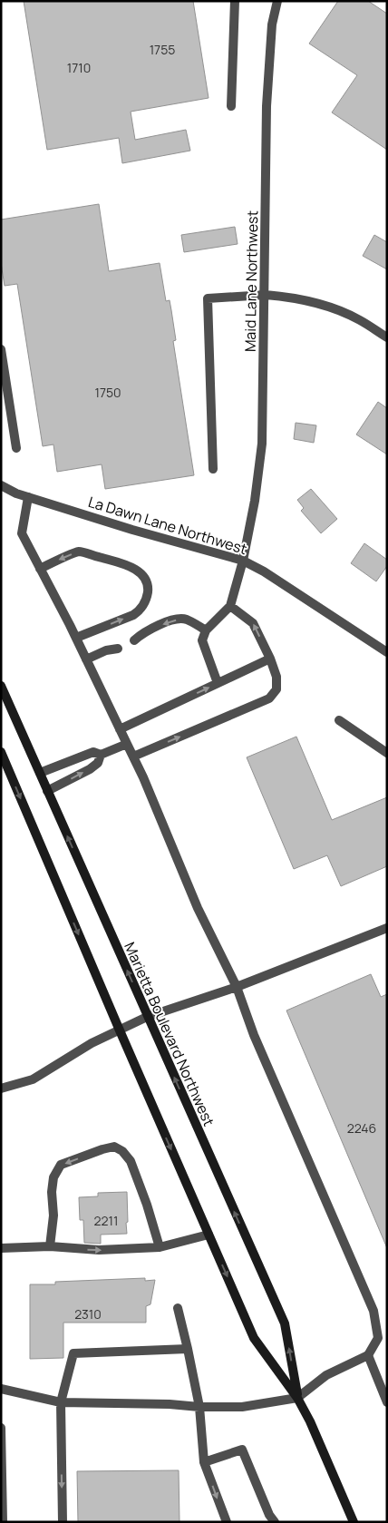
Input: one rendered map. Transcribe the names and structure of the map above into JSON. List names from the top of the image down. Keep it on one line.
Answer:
{"streets":{"main road":["Marietta Boulevard Northwest"],"street":["Maid Lane Northwest","La Dawn Lane Northwest"]},"crossings":[["Maid Lane Northwest","La Dawn Lane Northwest"]],"house_numbers":["1755","1710","1750","2246","2211","2310"]}
